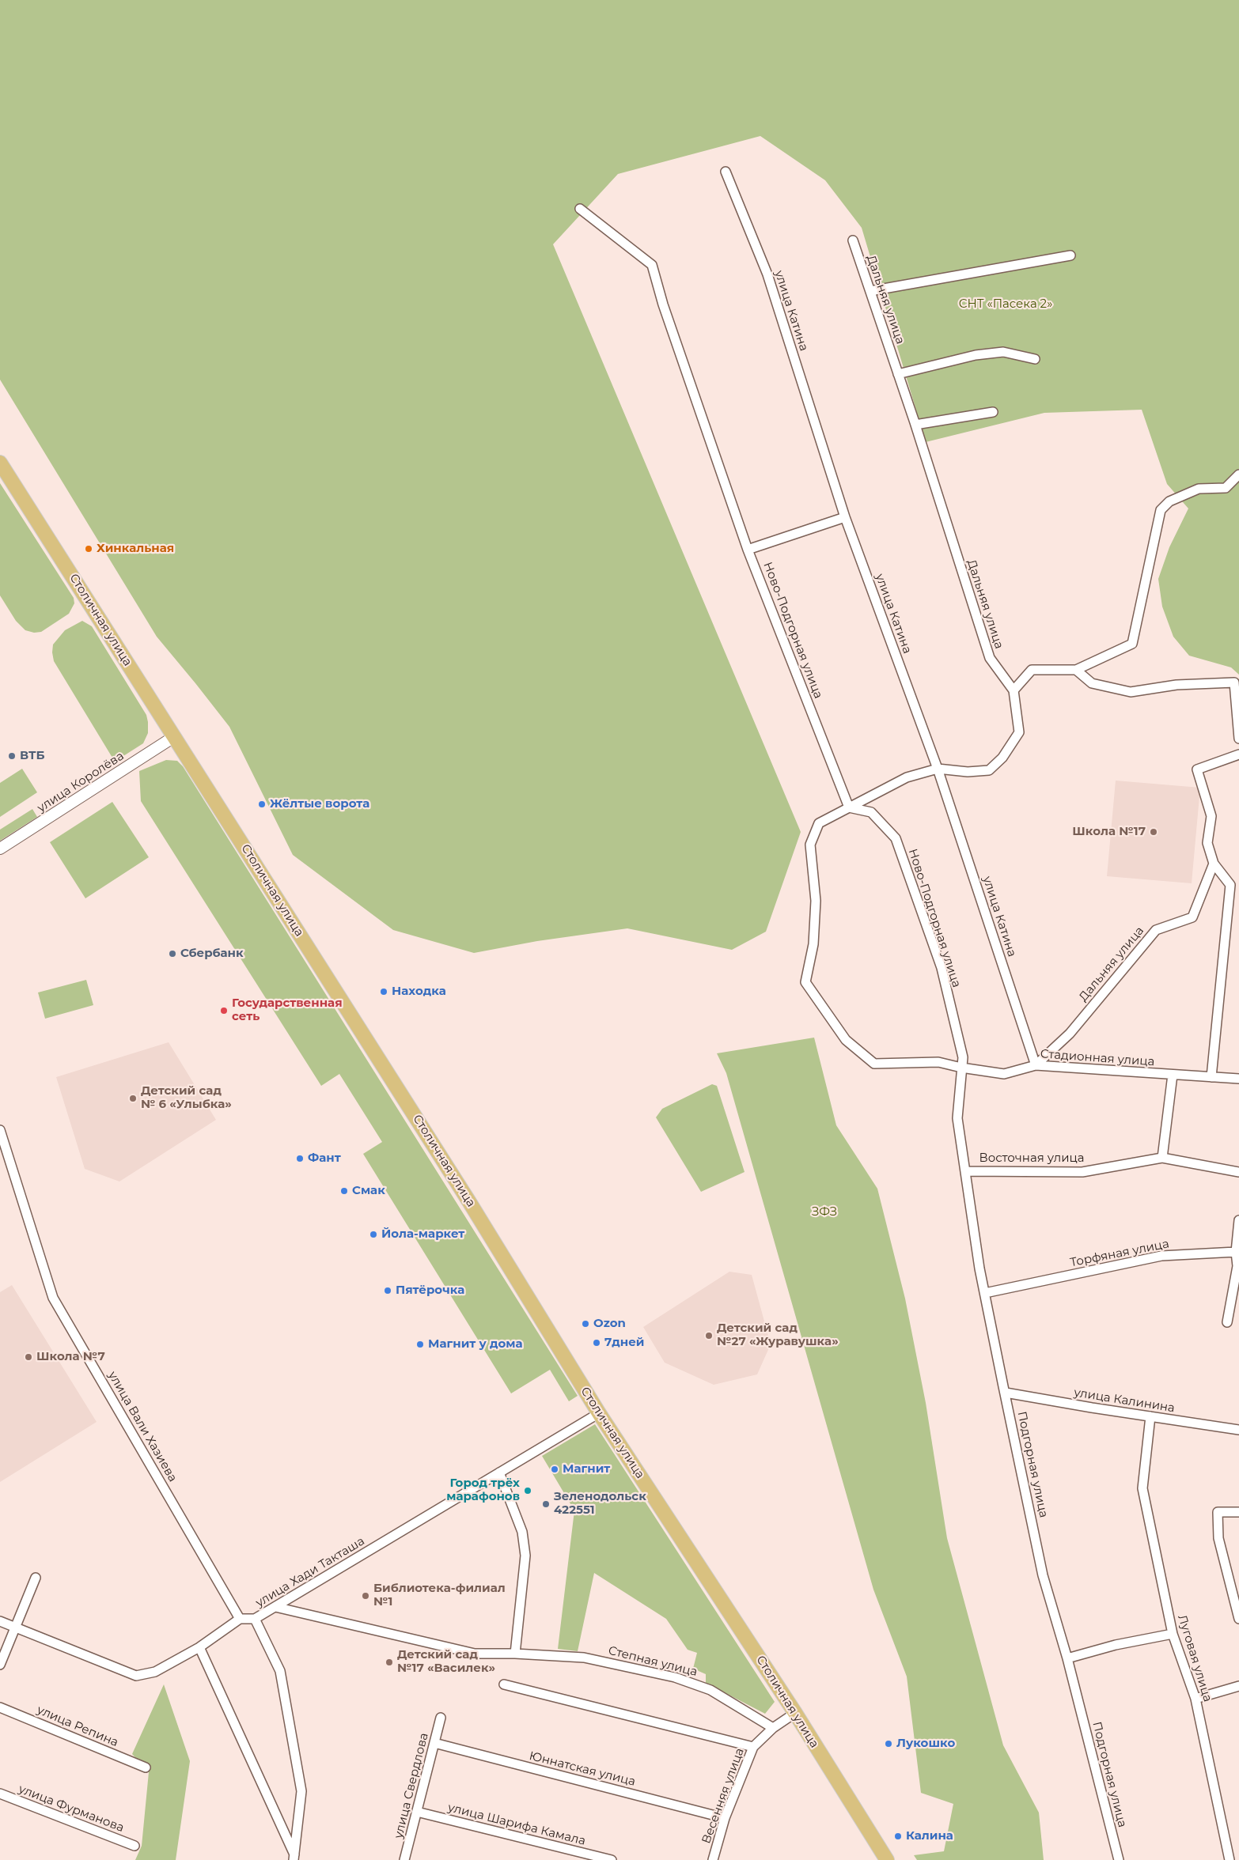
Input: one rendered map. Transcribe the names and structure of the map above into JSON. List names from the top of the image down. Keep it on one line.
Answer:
{"streets":{"main road":["Столичная улица"],"street":["Дальняя улица","улица Катина","Ново-Подгорная улица","улица Королёва","Стадионная улица","Восточная улица","Торфяная улица","улица Калинина","улица Вали Хазиева","Подгорная улица","улица Хади Такташа","Луговая улица","Степная улица","улица Репина","Юннатская улица","улица Свердлова","Весенняя улица","улица Фурманова","улица Шарифа Камала"]},"crossings":[["Дальняя улица","улица Катина"],["Дальняя улица","Стадионная улица"],["улица Катина","Стадионная улица"],["Столичная улица","улица Королёва"],["Столичная улица","улица Хади Такташа"],["Столичная улица","Весенняя улица"],["Ново-Подгорная улица","Стадионная улица"],["Ново-Подгорная улица","Подгорная улица"],["Стадионная улица","Подгорная улица"],["Восточная улица","Подгорная улица"],["Торфяная улица","Подгорная улица"],["улица Калинина","Подгорная улица"],["улица Калинина","Луговая улица"],["улица Вали Хазиева","улица Хади Такташа"],["улица Хади Такташа","Степная улица"],["Степная улица","Весенняя улица"],["Юннатская улица","улица Свердлова"],["Юннатская улица","Весенняя улица"],["улица Свердлова","улица Шарифа Камала"]],"parks":["СНТ «Пасека 2»","ЗФЗ"],"places":["Хинкальная","ВТБ","Жёлтые ворота","Школа №17","Сбербанк","Находка","Государственная сеть","Детский сад № 6 «Улыбка»","Фант","Смак","Йола-маркет","Пятёрочка","Ozon","Детский сад №27 «Журавушка»","7дней","Магнит у дома","Школа №7","Магнит","Город трёх марафонов","Зеленодольск 422551","Библиотека-филиал №1","Детский сад №17 «Василек»","Лукошко","Калина"]}
